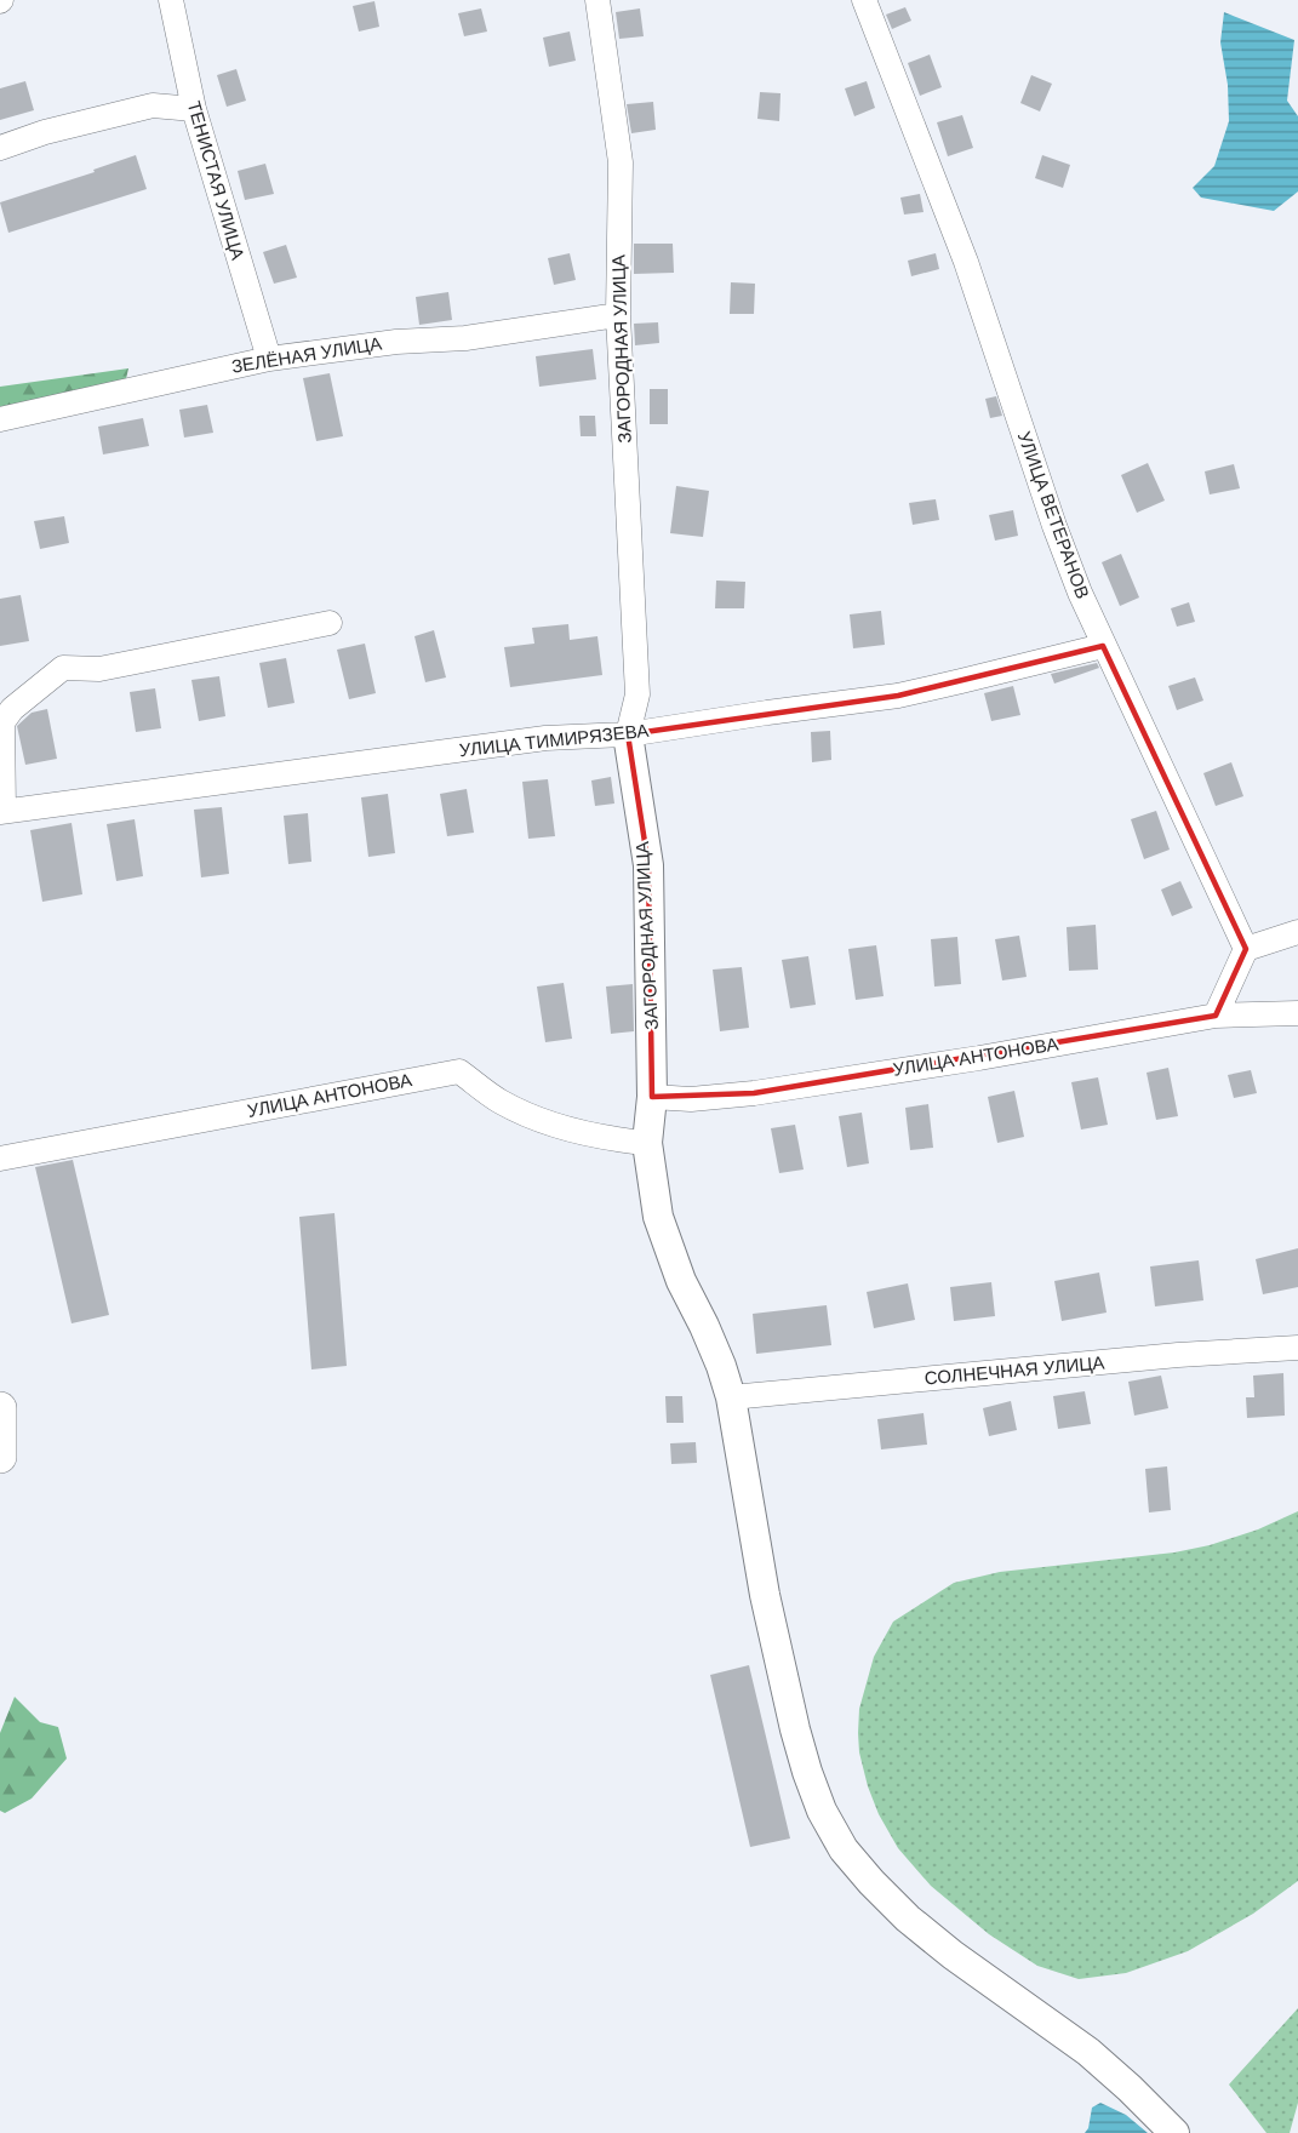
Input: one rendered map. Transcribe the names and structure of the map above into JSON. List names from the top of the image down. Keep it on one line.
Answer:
{"streets":{"street":["ТЕНИСТАЯ УЛИЦА","ЗАГОРОДНАЯ УЛИЦА","ЗЕЛЁНАЯ УЛИЦА","УЛИЦА ВЕТЕРАНОВ","УЛИЦА ТИМИРЯЗЕВА","УЛИЦА АНТОНОВА","СОЛНЕЧНАЯ УЛИЦА"]},"crossings":[["ТЕНИСТАЯ УЛИЦА","ЗЕЛЁНАЯ УЛИЦА"],["ЗАГОРОДНАЯ УЛИЦА","ЗЕЛЁНАЯ УЛИЦА"],["ЗАГОРОДНАЯ УЛИЦА","УЛИЦА ТИМИРЯЗЕВА"],["ЗАГОРОДНАЯ УЛИЦА","УЛИЦА АНТОНОВА"],["ЗАГОРОДНАЯ УЛИЦА","СОЛНЕЧНАЯ УЛИЦА"],["УЛИЦА ВЕТЕРАНОВ","УЛИЦА ТИМИРЯЗЕВА"]]}
